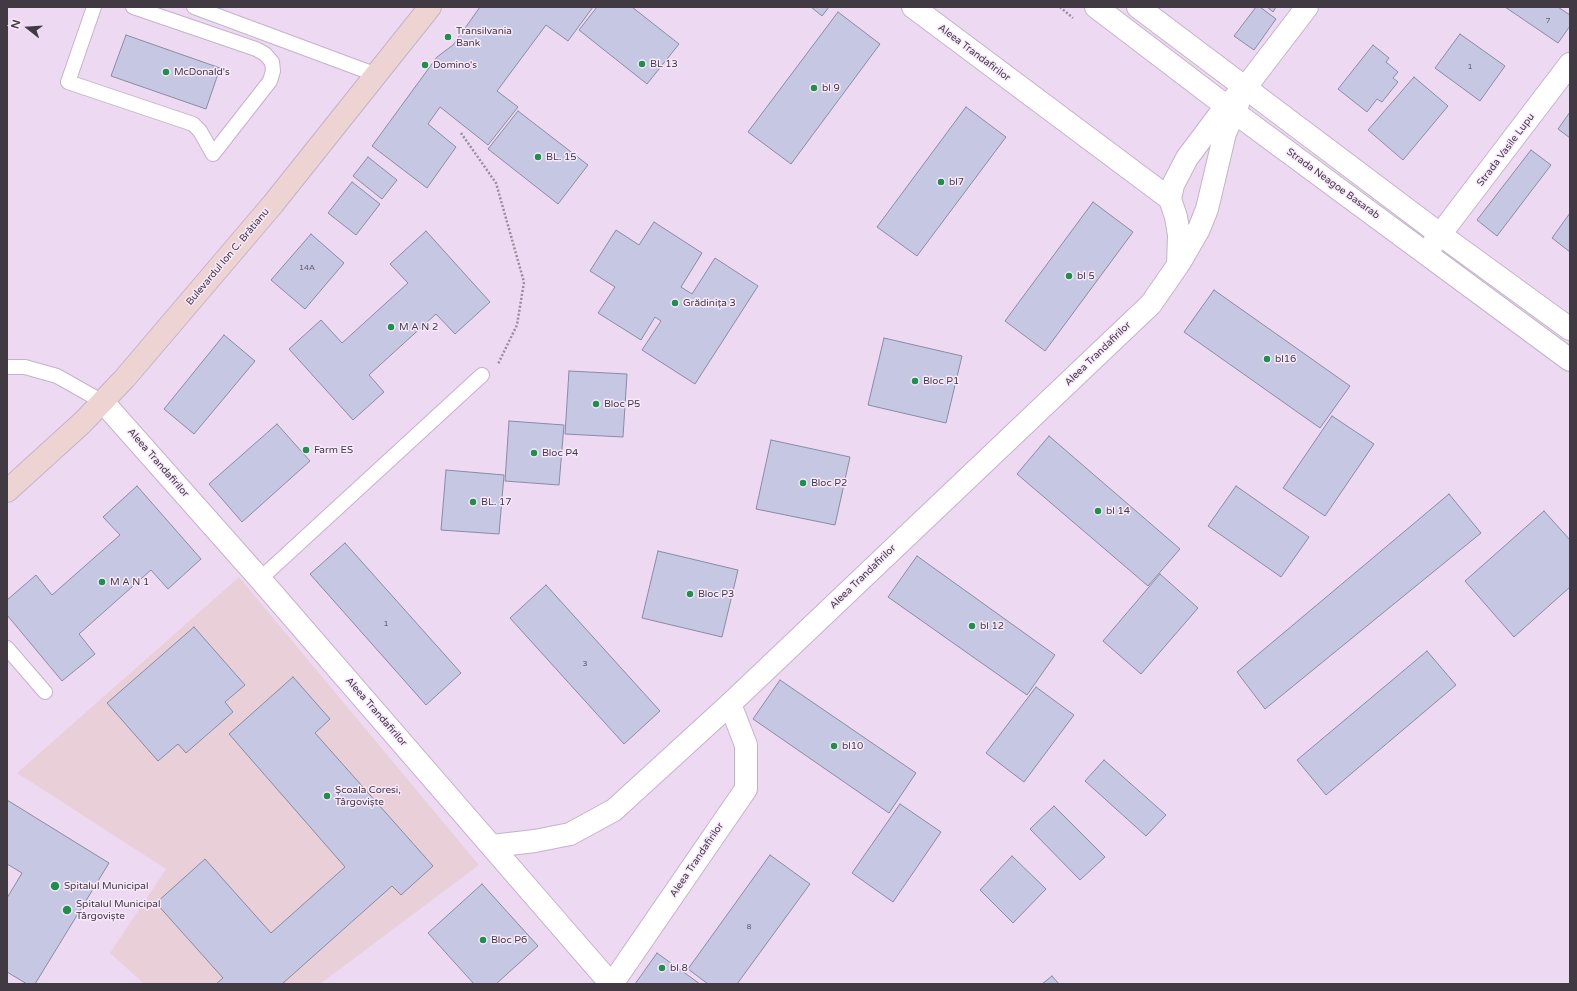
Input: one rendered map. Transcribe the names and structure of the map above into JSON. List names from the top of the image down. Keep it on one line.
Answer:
{"streets":{"main road":["Bulevardul Ion C. Brătianu"],"street":["Aleea Trandafirilor","Strada Vasile Lupu","Strada Neagoe Basarab"]},"crossings":[["Aleea Trandafirilor","Strada Neagoe Basarab"],["Aleea Trandafirilor","Bulevardul Ion C. Brătianu"],["Strada Vasile Lupu","Strada Neagoe Basarab"]],"places":["Transilvania Bank","BL 13","Domino's","McDonald's","bl 9","BL. 15","bl7","bl 5","Grădinița 3","M A N 2","bl16","Bloc P1","Bloc P5","Farm ES","Bloc P4","Bloc P2","BL. 17","bl 14","M A N 1","Bloc P3","bl 12","bl10","Școala Coresi, Târgoviște","Spitalul Municipal","Spitalul Municipal Târgoviște","Bloc P6","bl 8"],"house_numbers":["7","1","14A","1","3","8"],"north":"left"}
